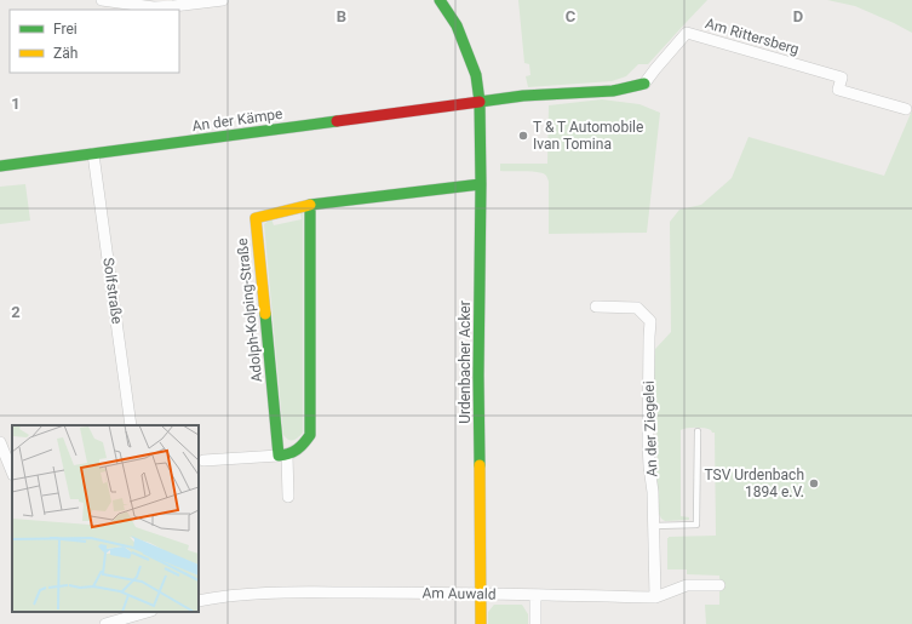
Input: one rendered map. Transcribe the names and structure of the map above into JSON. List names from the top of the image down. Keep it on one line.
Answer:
{"streets":{"street":["Am Rittersberg","An der Kämpe","Solfstraße","Adolph-Kolping-Straße","Urdenbacher Acker","An der Ziegelei","Am Auwald"]},"crossings":[["Am Rittersberg","An der Kämpe"],["Am Rittersberg","Urdenbacher Acker"],["An der Kämpe","Solfstraße"],["An der Kämpe","Urdenbacher Acker"],["Adolph-Kolping-Straße","Urdenbacher Acker"],["Urdenbacher Acker","Am Auwald"],["An der Ziegelei","Am Auwald"]],"places":["T & T Automobile Ivan Tomina","TSV Urdenbach 1894 e.V."],"legend":["Frei","Zäh"],"grid":{"columns":["B","C","D"],"rows":["1","2"]}}
